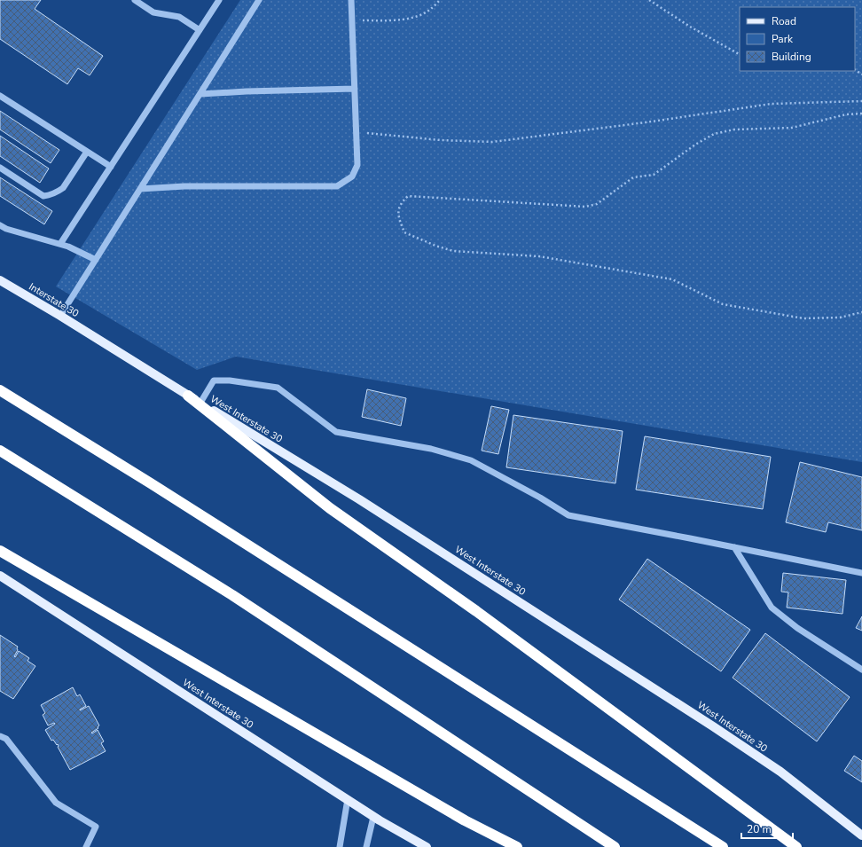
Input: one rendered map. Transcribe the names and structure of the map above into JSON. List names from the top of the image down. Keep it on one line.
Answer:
{"streets":{"main road":["Interstate 30","West Interstate 30"]},"crossings":[["Interstate 30","West Interstate 30"]],"legend":["Road","Park","Building"],"scale_bar":"20 m"}
